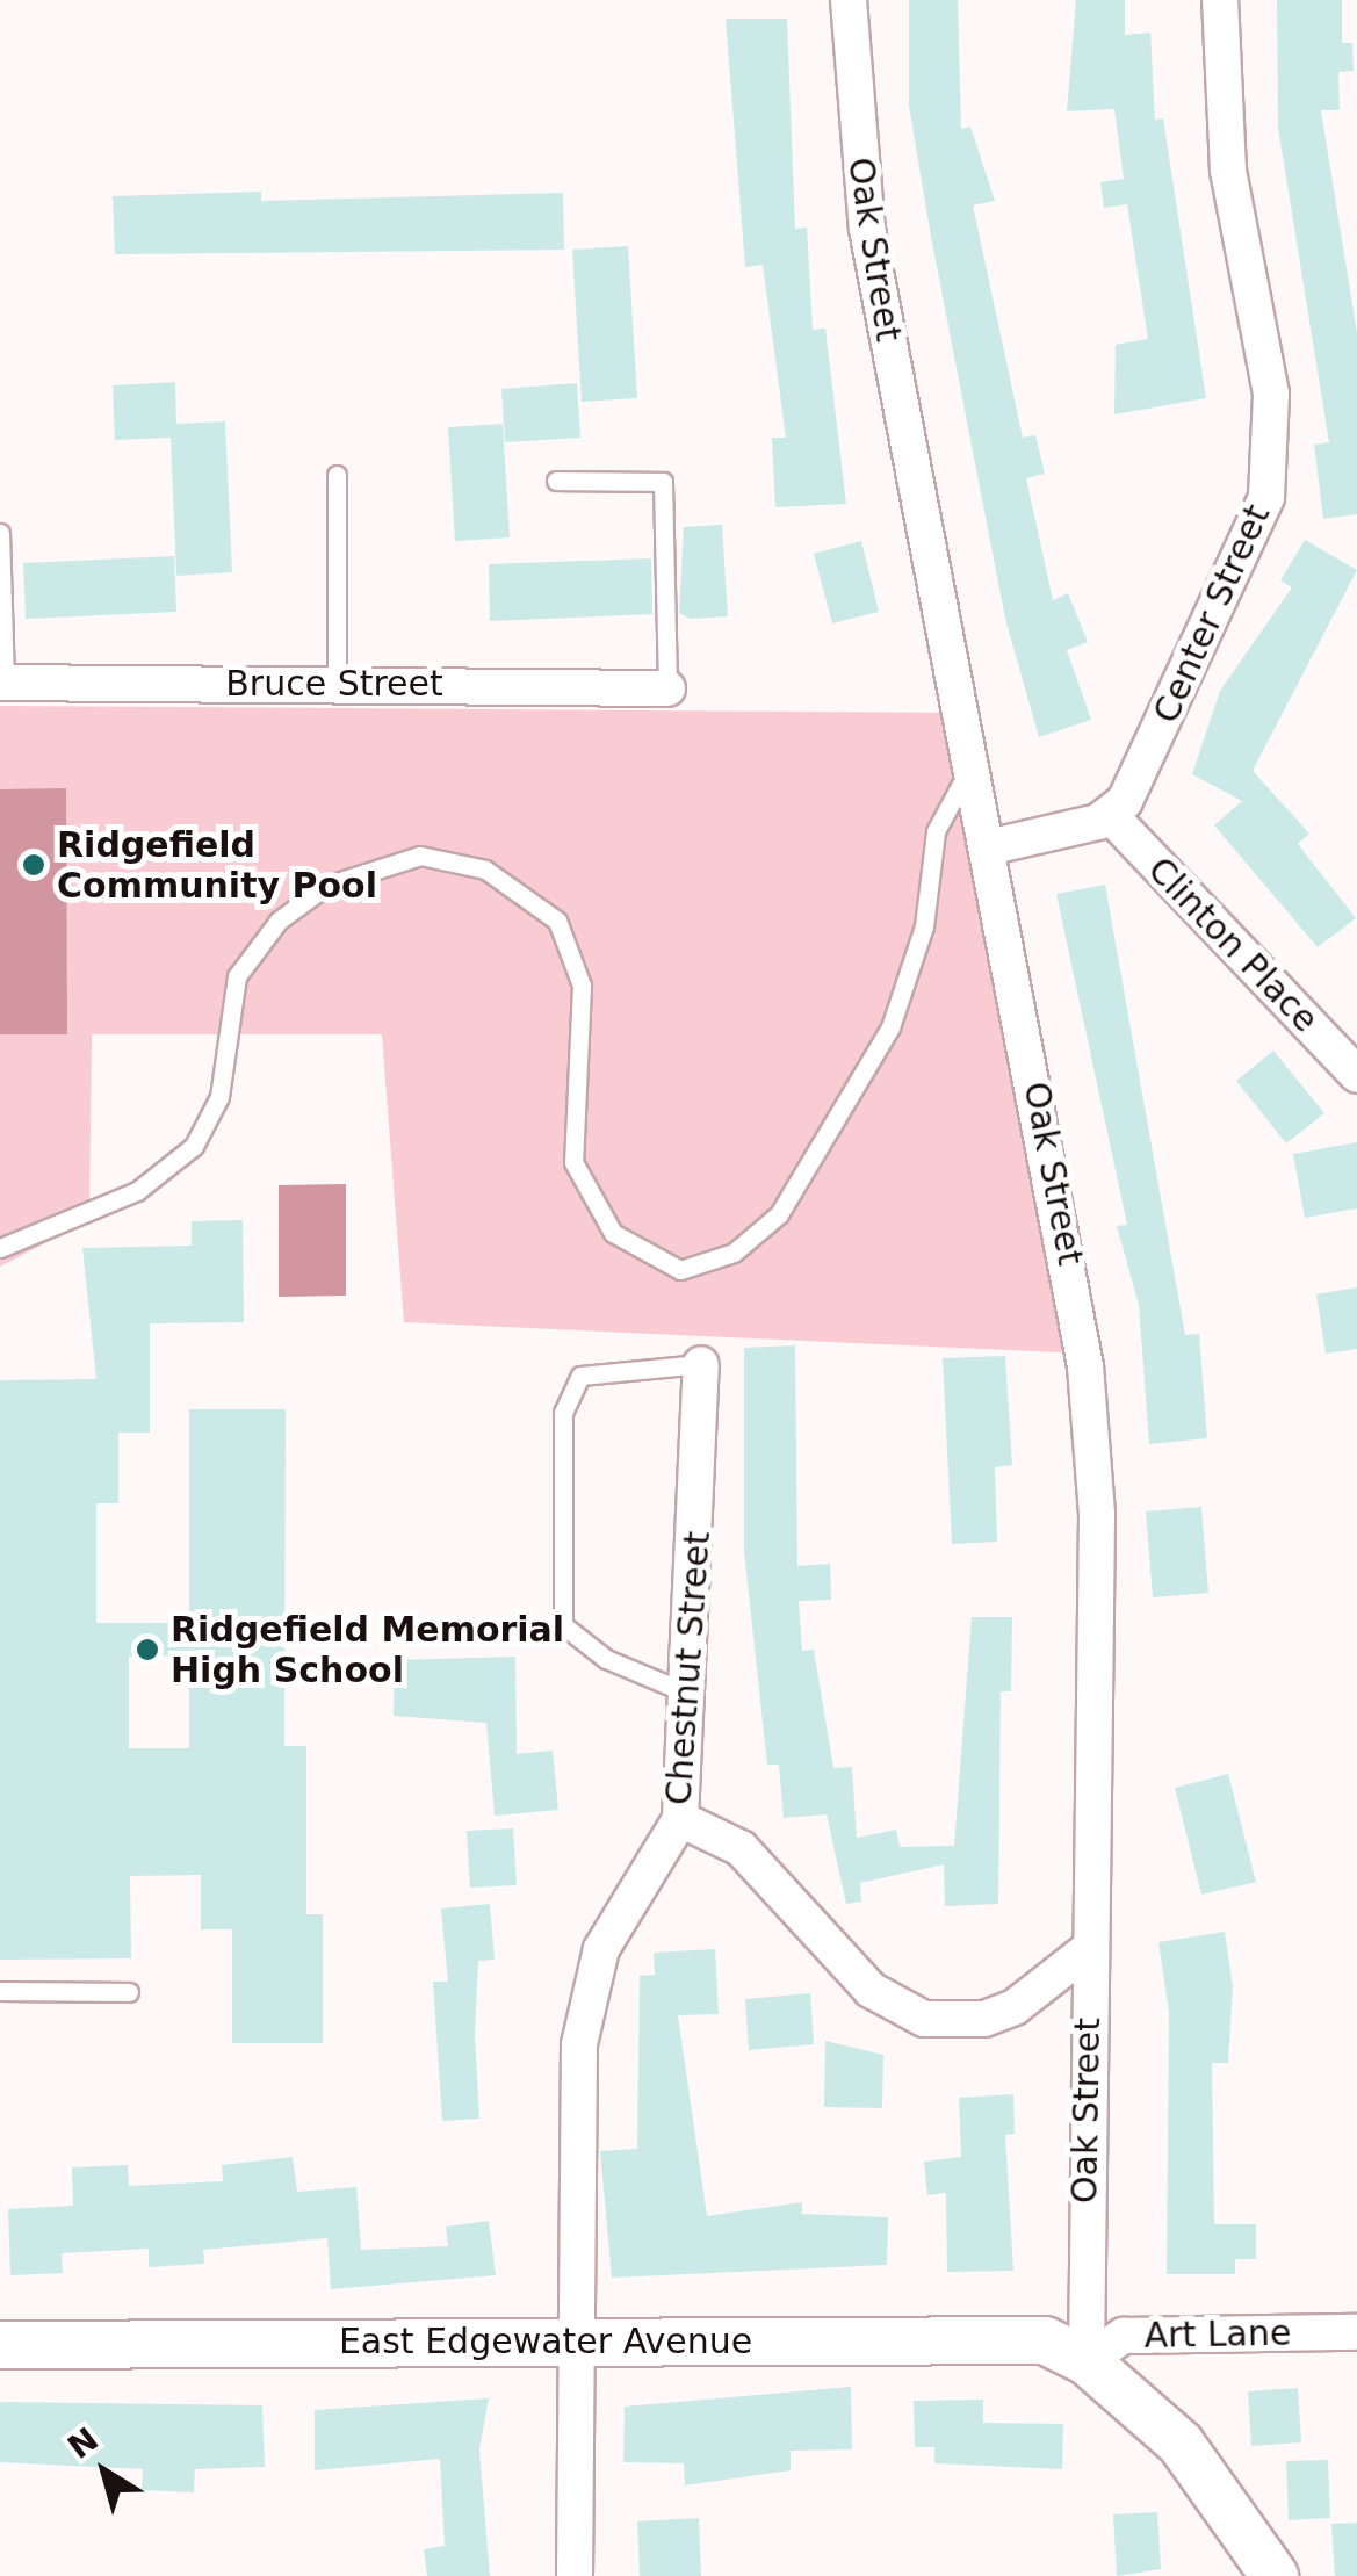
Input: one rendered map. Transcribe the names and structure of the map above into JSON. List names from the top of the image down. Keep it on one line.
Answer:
{"streets":{"street":["Oak Street","Center Street","Bruce Street","Clinton Place","Chestnut Street","Art Lane","East Edgewater Avenue"]},"crossings":[["Oak Street","Art Lane"],["Oak Street","East Edgewater Avenue"],["Center Street","Clinton Place"],["Chestnut Street","East Edgewater Avenue"],["Art Lane","East Edgewater Avenue"]],"places":["Ridgefield Community Pool","Ridgefield Memorial High School"],"north":"top left"}
